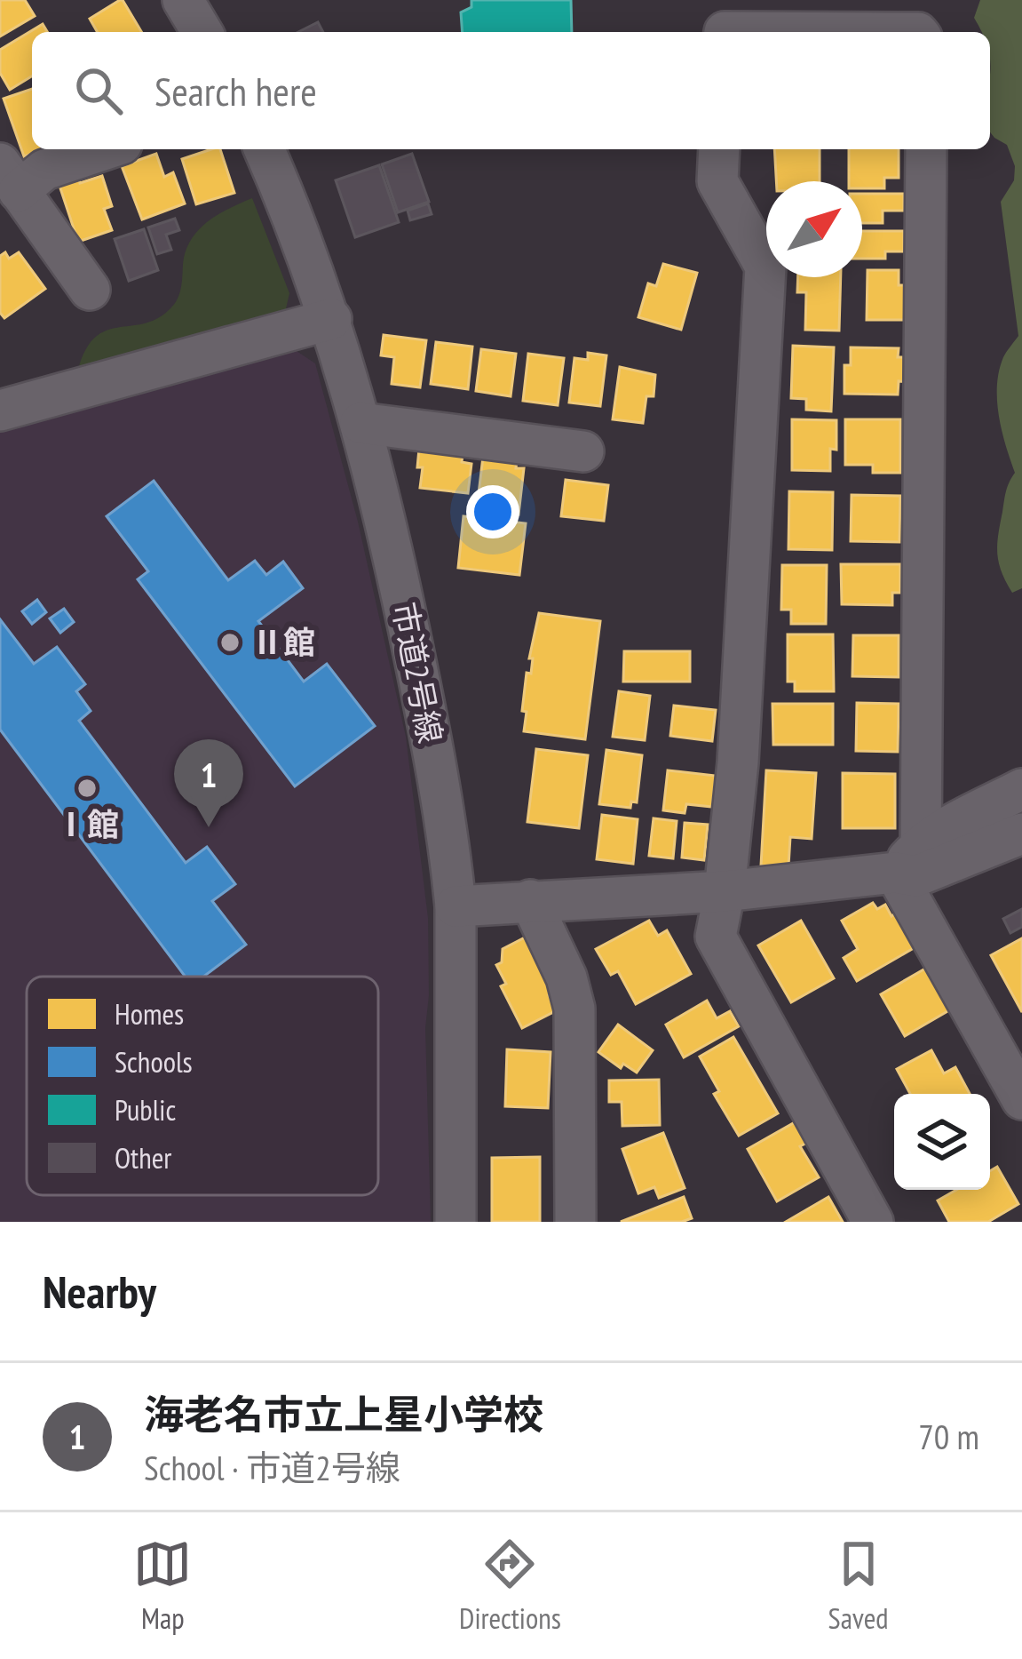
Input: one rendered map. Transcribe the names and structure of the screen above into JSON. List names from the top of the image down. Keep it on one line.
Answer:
{"streets":{"street":["市道2号線"]},"places":["Ⅱ館","Ⅰ館"],"legend":["Homes","Schools","Public","Other"],"north":"top right","page":{"search":"Search here","pins":"1","heading":"Nearby","list":[{"mark":"1","name":"海老名市立上星小学校","note":"School · 市道2号線","value":"70 m"}],"nav":["Map","Directions","Saved"]}}
